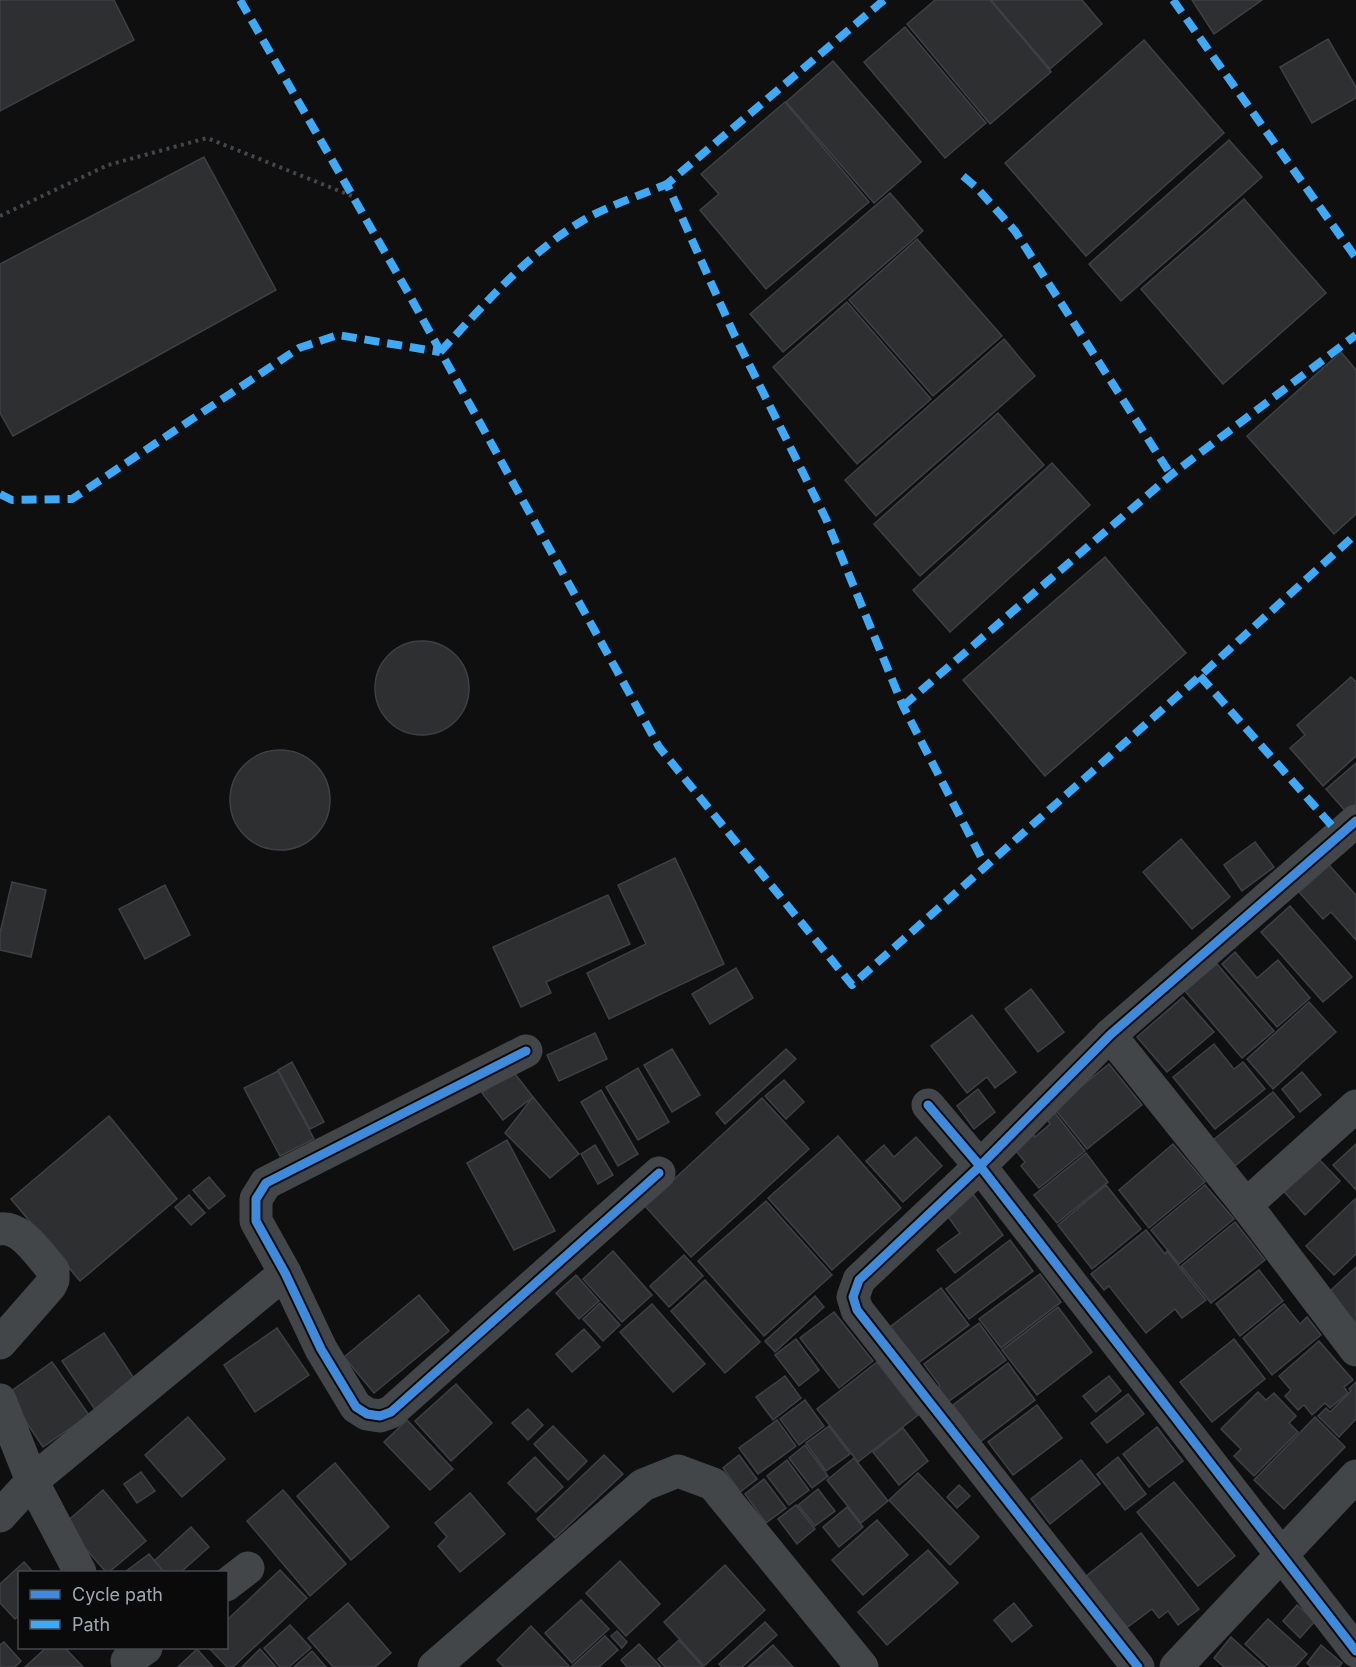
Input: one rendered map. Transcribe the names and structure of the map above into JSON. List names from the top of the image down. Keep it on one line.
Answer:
{"legend":["Cycle path","Path"]}
